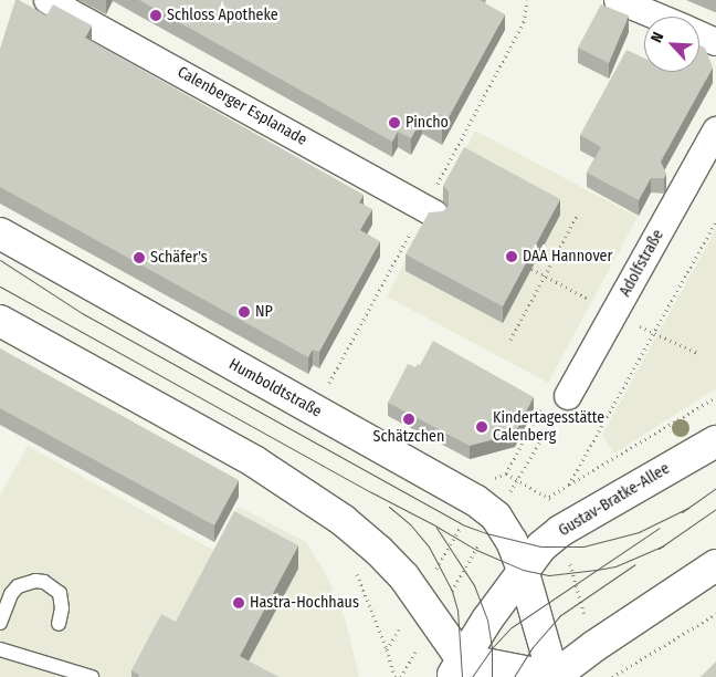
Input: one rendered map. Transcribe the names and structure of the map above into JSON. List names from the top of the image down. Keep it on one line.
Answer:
{"streets":{"street":["Calenberger Esplanade","Adolfstraße","Humboldtstraße","Gustav-Bratke-Allee"]},"crossings":[["Humboldtstraße","Gustav-Bratke-Allee"]],"places":["Schloss Apotheke","Pincho","DAA Hannover","Schäfer's","NP","Schätzchen","Kindertagesstätte Calenberg","Hastra-Hochhaus"],"north":"top left"}
